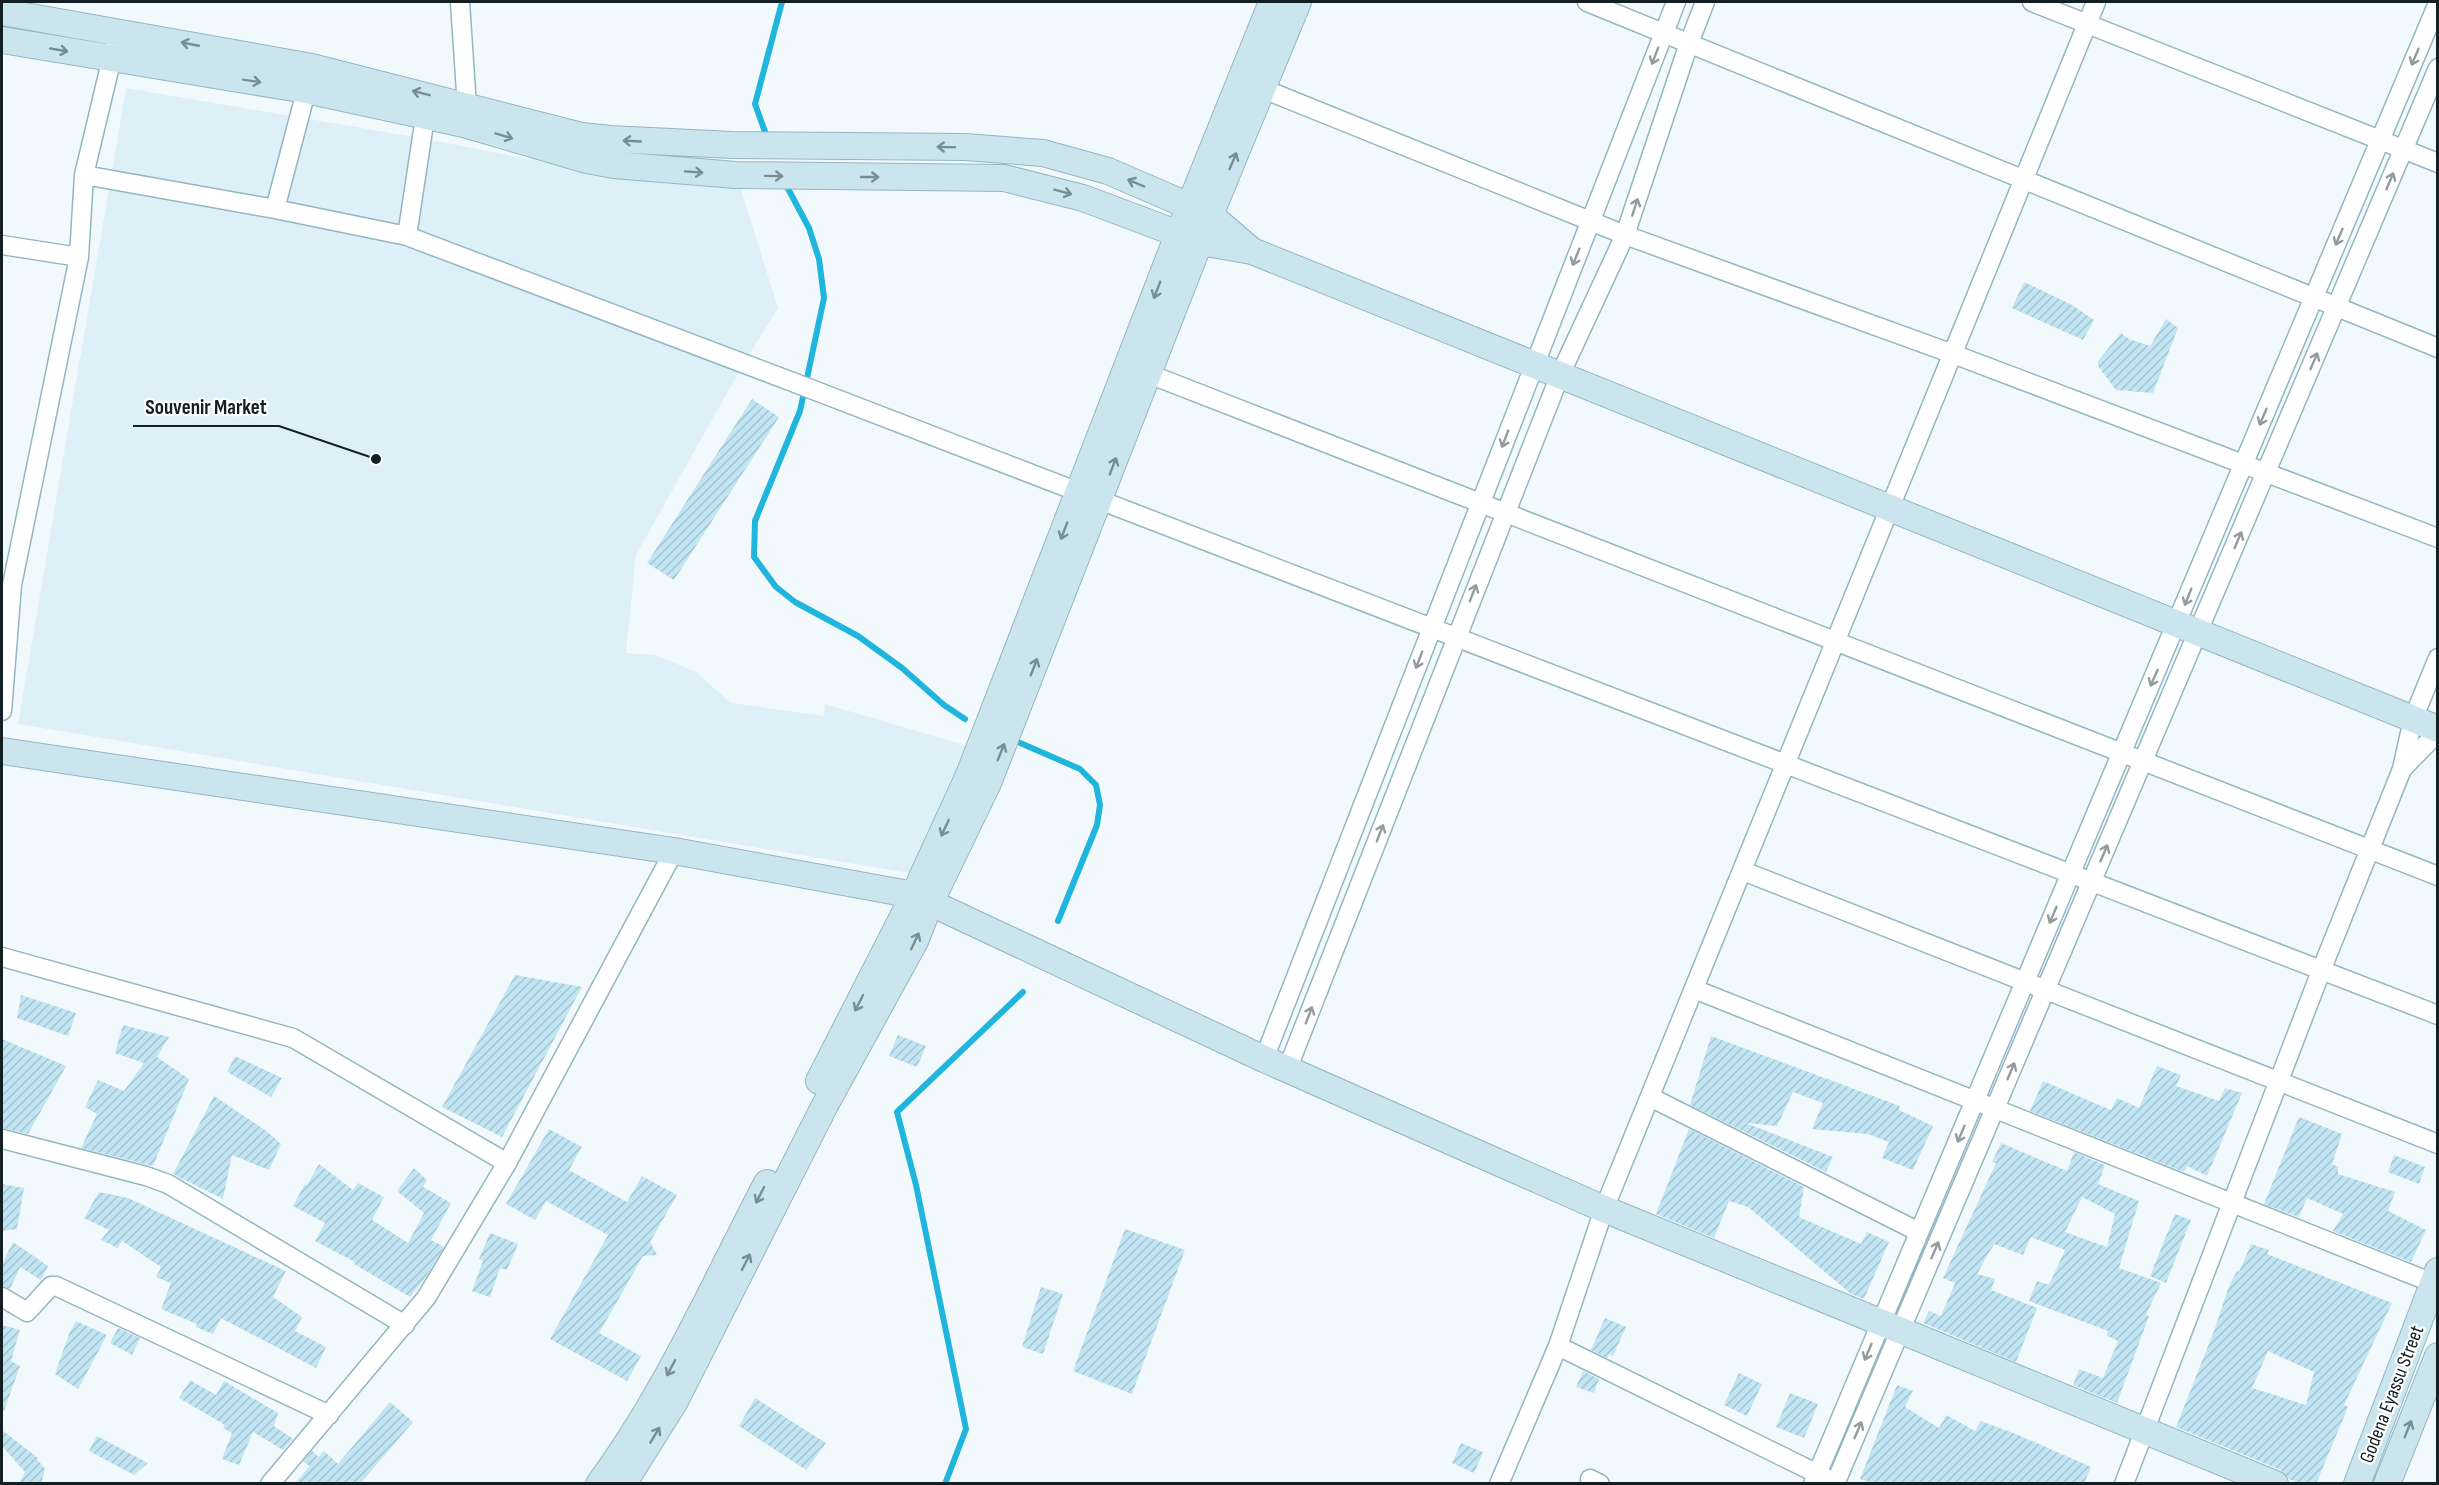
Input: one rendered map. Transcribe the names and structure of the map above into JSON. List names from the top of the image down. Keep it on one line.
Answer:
{"streets":{"street":["Godena Eyassu Street"]},"places":["Souvenir Market"]}
